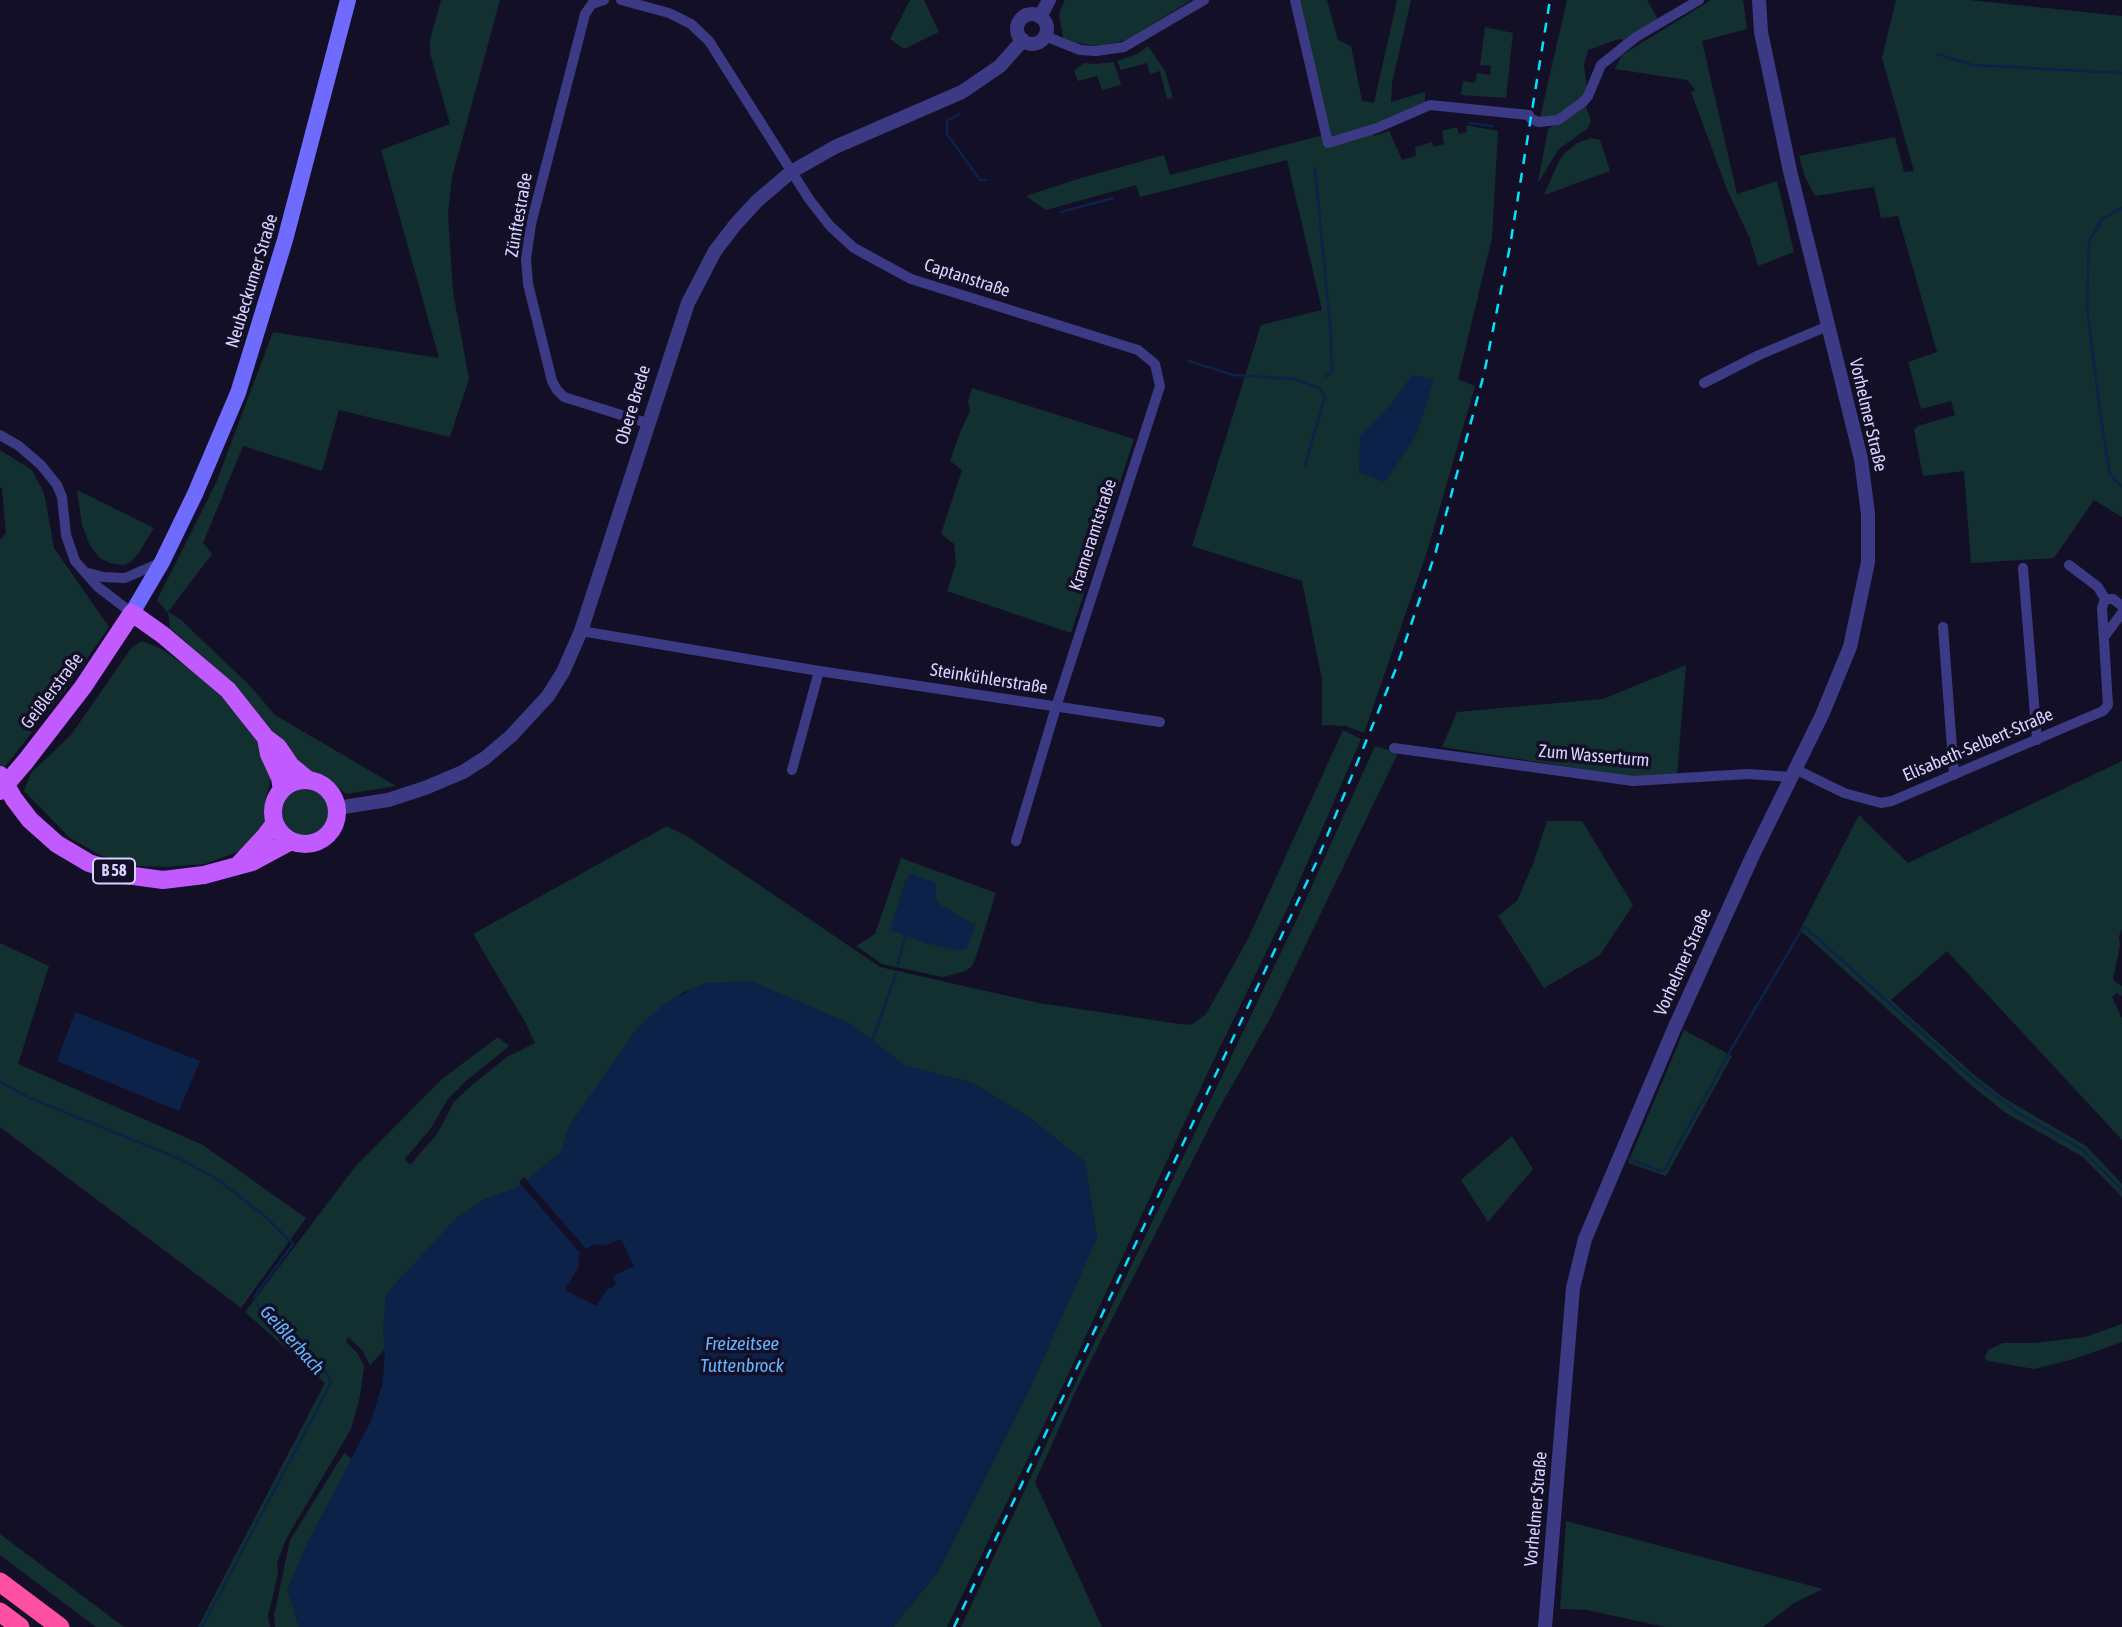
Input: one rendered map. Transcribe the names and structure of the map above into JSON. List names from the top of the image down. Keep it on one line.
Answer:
{"streets":{"main road":["Neubeckumer Straße","Geißlerstraße","B 58"],"street":["Zünftestraße","Captanstraße","Obere Brede","Vorhelmer Straße","Krameramtstraße","Steinkühlerstraße","Elisabeth-Selbert-Straße","Zum Wasserturm"]},"crossings":[["Zünftestraße","Obere Brede"],["Captanstraße","Obere Brede"],["Captanstraße","Krameramtstraße"],["Neubeckumer Straße","Geißlerstraße"],["Obere Brede","Steinkühlerstraße"],["Obere Brede","B 58"],["Vorhelmer Straße","Elisabeth-Selbert-Straße"],["Vorhelmer Straße","Zum Wasserturm"],["Krameramtstraße","Steinkühlerstraße"],["Elisabeth-Selbert-Straße","Zum Wasserturm"]],"water":["Geißlerbach","Freizeitsee Tuttenbrock"]}
